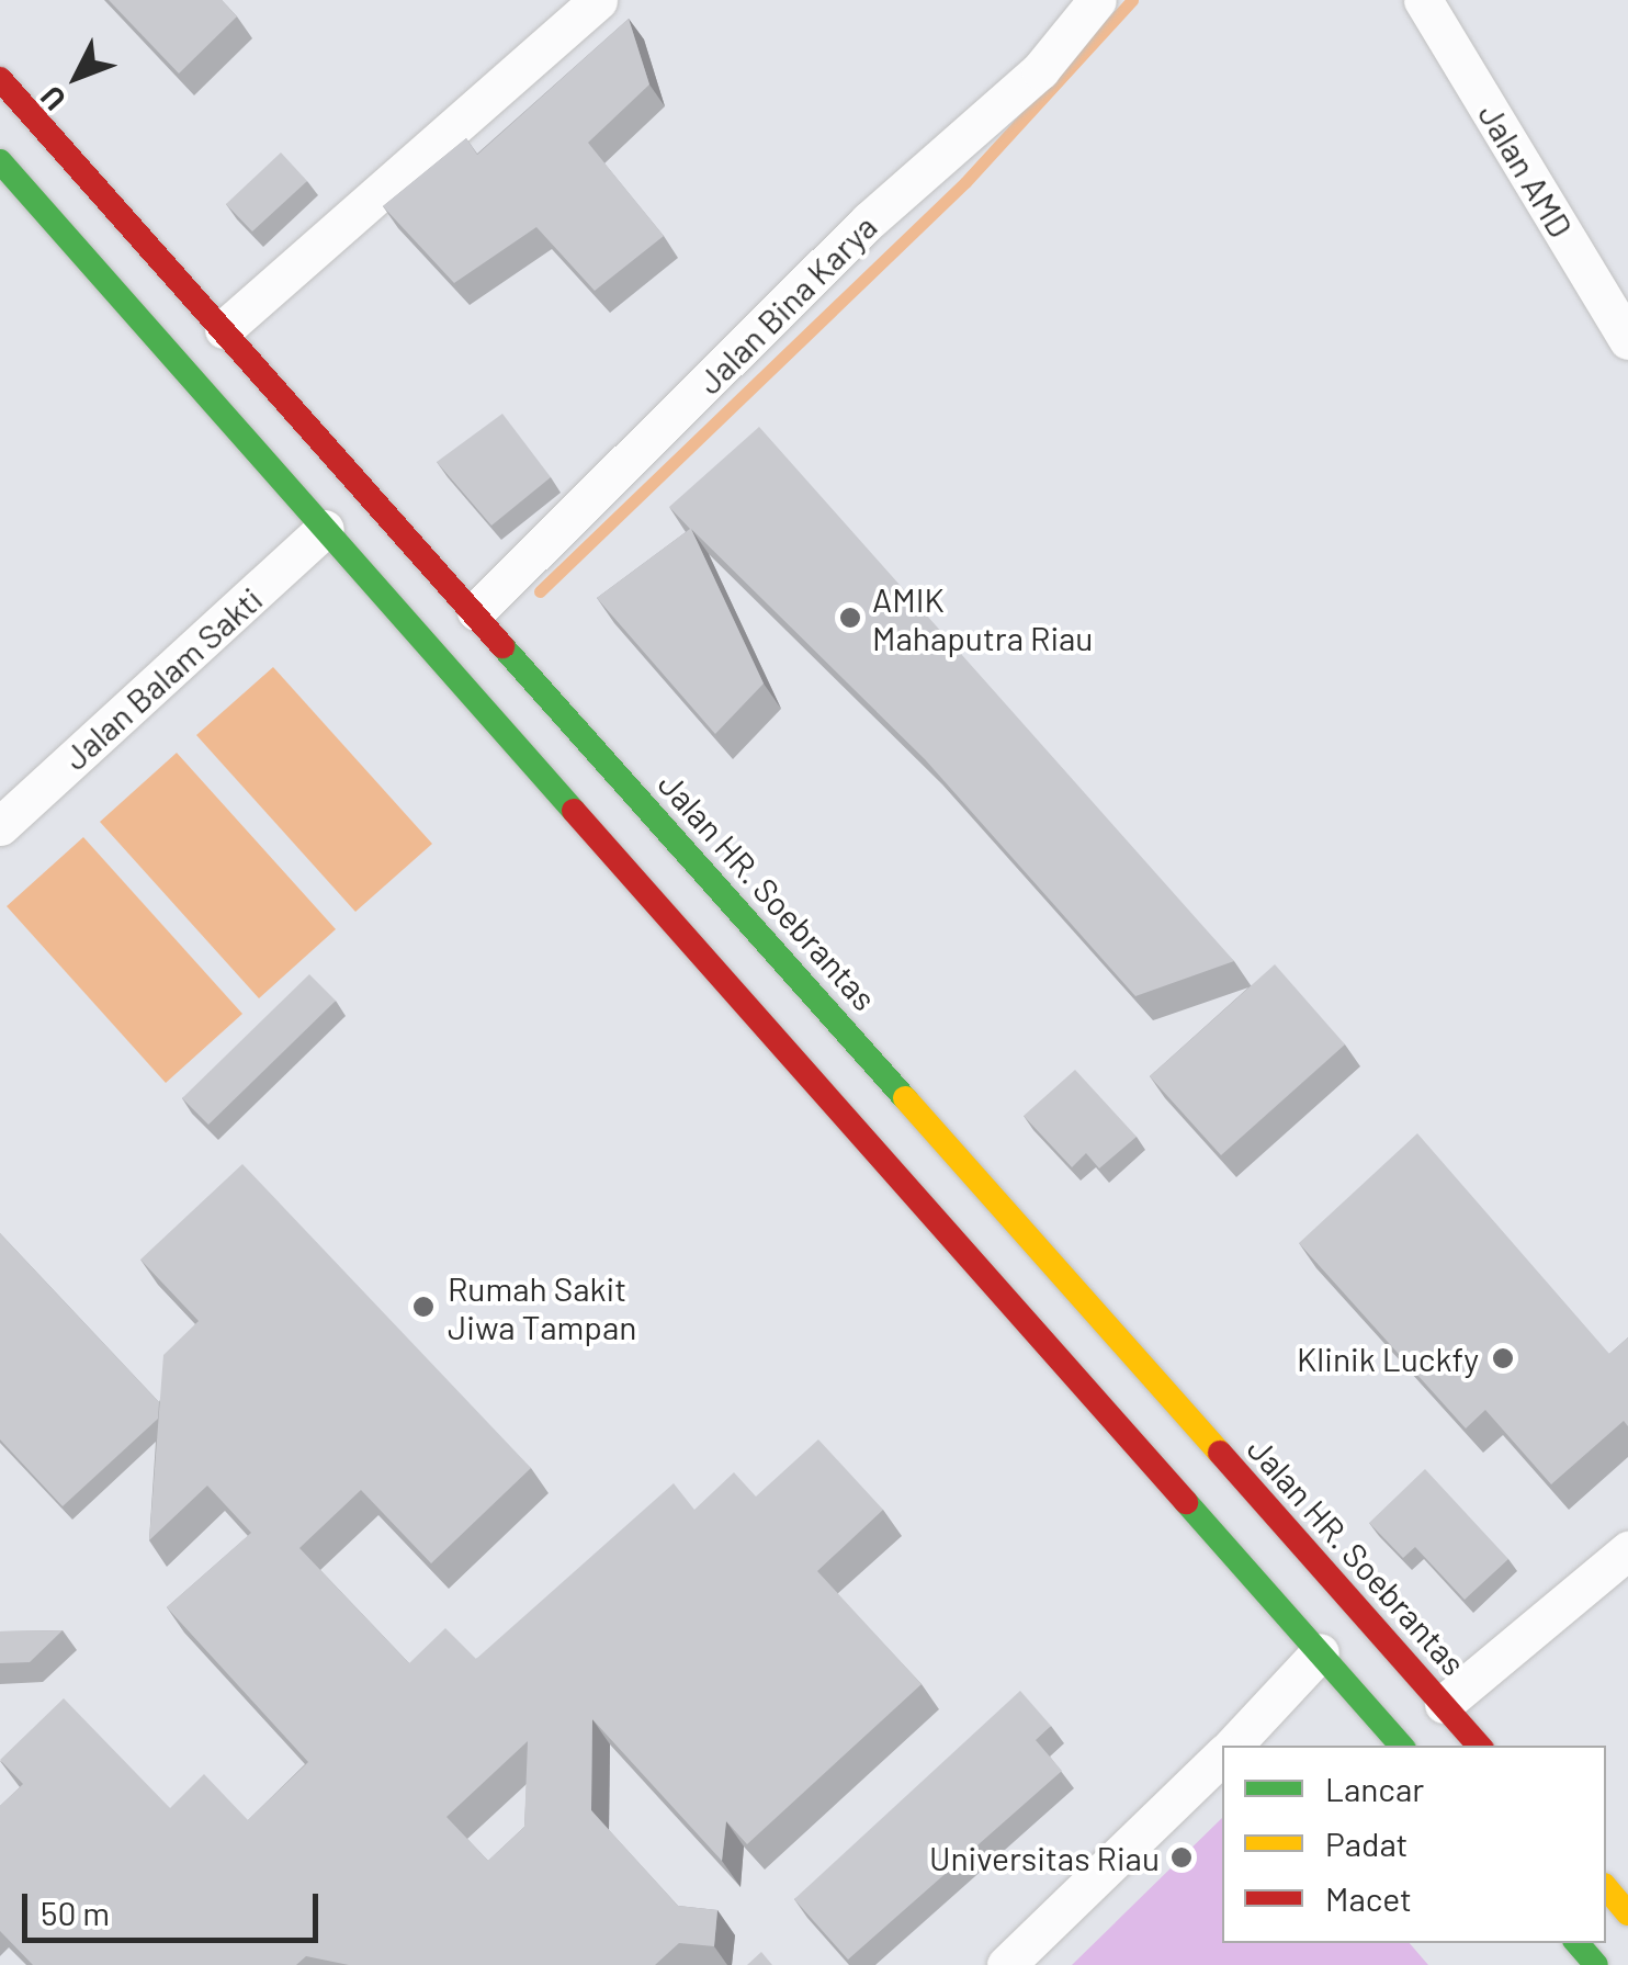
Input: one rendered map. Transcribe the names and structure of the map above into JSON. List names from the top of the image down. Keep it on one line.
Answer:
{"streets":{"main road":["Jalan HR. Soebrantas"],"street":["Jalan AMD","Jalan Bina Karya","Jalan Balam Sakti"]},"crossings":[["Jalan Bina Karya","Jalan HR. Soebrantas"]],"places":["AMIK Mahaputra Riau","Rumah Sakit Jiwa Tampan","Klinik Luckfy","Universitas Riau"],"legend":["Lancar","Padat","Macet"],"scale_bar":"50 m","north":"bottom left"}
